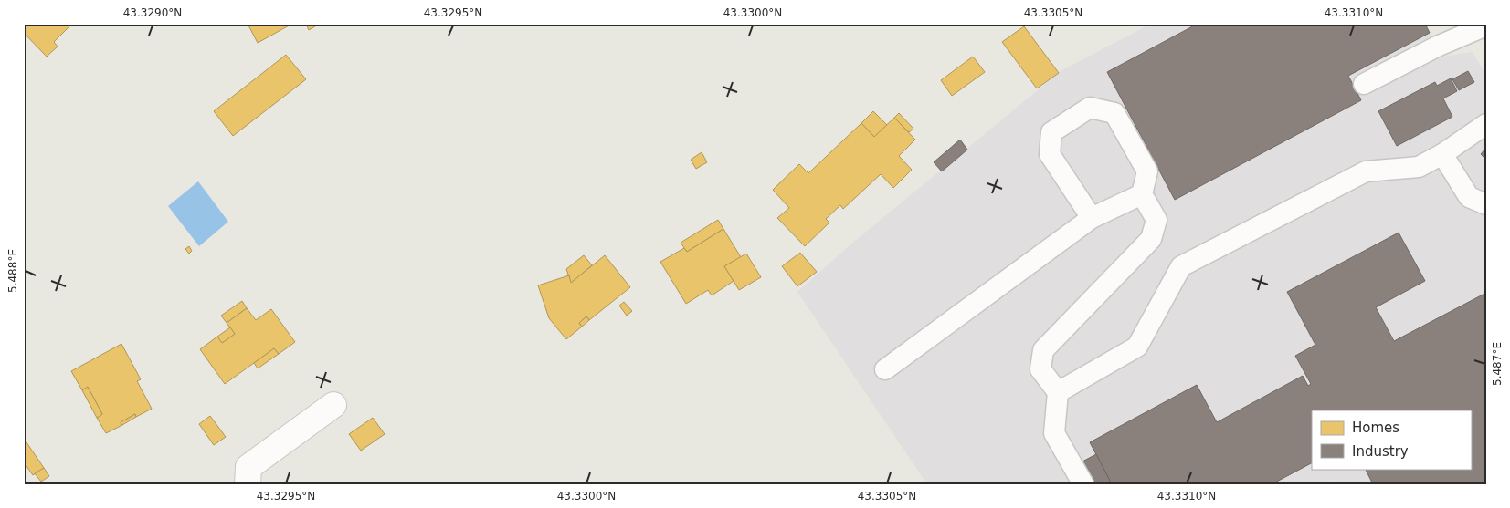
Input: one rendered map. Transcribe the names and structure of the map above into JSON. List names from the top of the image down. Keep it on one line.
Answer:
{"legend":["Homes","Industry"],"coordinates":["43.3290°N","43.3295°N","43.3300°N","43.3305°N","43.3310°N","5.488°E","5.487°E"]}
